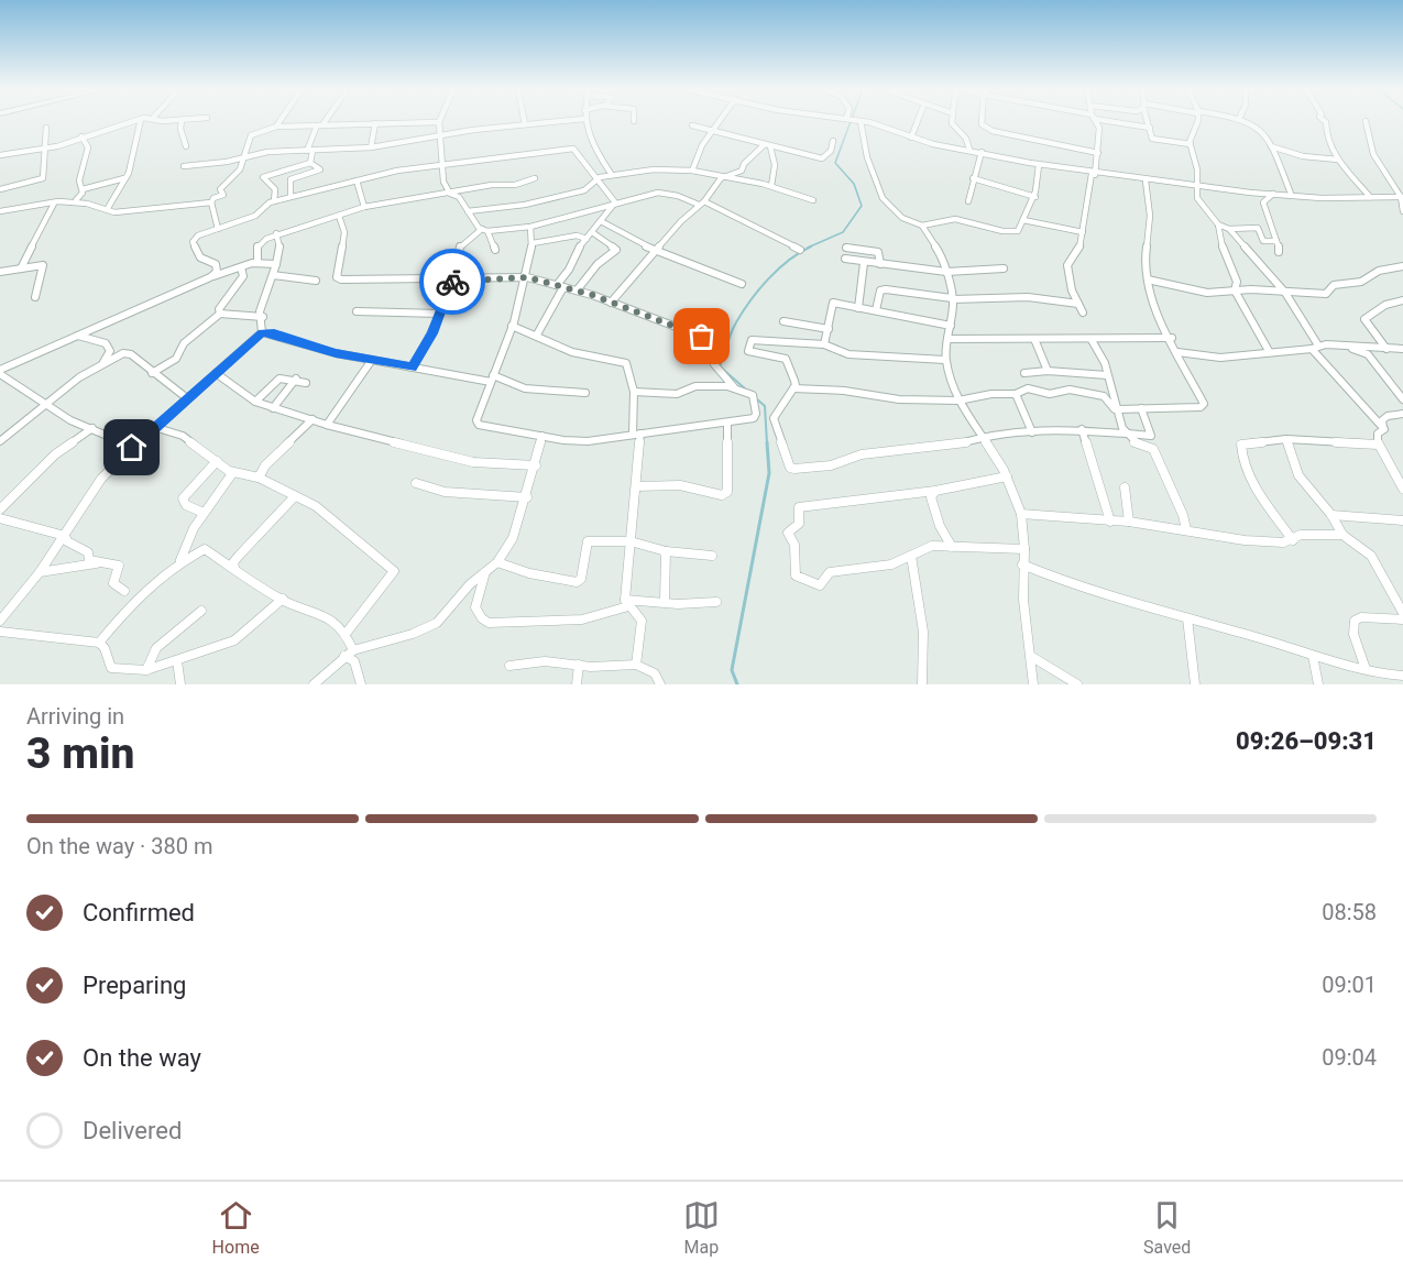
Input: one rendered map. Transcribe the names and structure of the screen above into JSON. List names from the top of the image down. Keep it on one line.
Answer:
{"page":{"heading":["3 min","Arriving in","09:26–09:31"],"bar":"On the way · 380 m","list":[["Confirmed","08:58"],["Preparing","09:01"],["On the way","09:04"],"Delivered"],"tabs":["Home","Map","Saved"]}}
